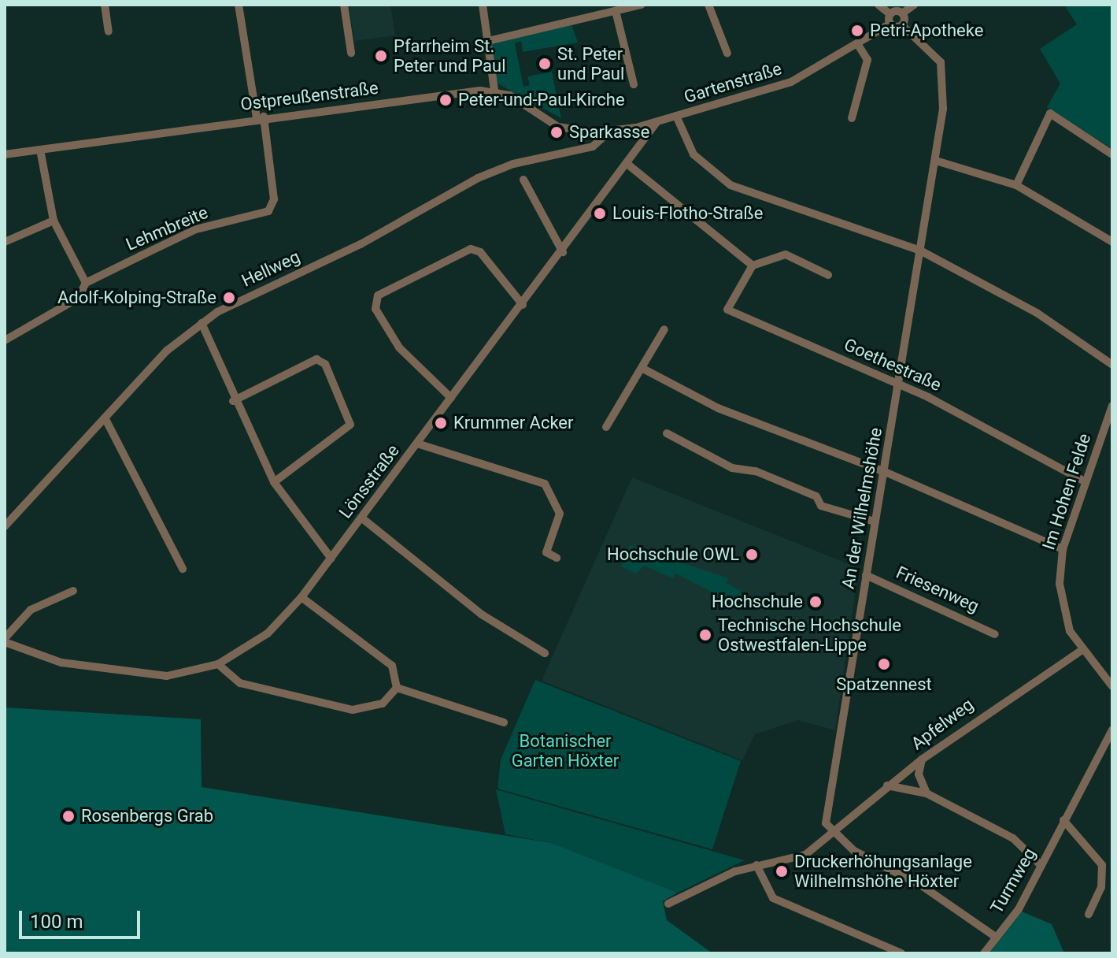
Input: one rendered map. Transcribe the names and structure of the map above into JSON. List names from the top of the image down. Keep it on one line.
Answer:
{"streets":{"street":["Gartenstraße","Ostpreußenstraße","Lehmbreite","Hellweg","Goethestraße","Lönsstraße","Im Hohen Felde","An der Wilhelmshöhe","Friesenweg","Apfelweg","Turmweg"]},"crossings":[["Gartenstraße","Hellweg"],["Gartenstraße","Lönsstraße"],["Ostpreußenstraße","Lehmbreite"],["Goethestraße","Im Hohen Felde"],["Goethestraße","An der Wilhelmshöhe"],["Im Hohen Felde","Apfelweg"],["An der Wilhelmshöhe","Friesenweg"],["An der Wilhelmshöhe","Apfelweg"]],"parks":["Botanischer Garten Höxter"],"places":["Petri-Apotheke","Pfarrheim St. Peter und Paul","St. Peter und Paul","Peter-und-Paul-Kirche","Sparkasse","Louis-Flotho-Straße","Adolf-Kolping-Straße","Krummer Acker","Hochschule OWL","Hochschule","Technische Hochschule Ostwestfalen-Lippe","Spatzennest","Rosenbergs Grab","Druckerhöhungsanlage Wilhelmshöhe Höxter"],"scale_bar":"100 m"}
